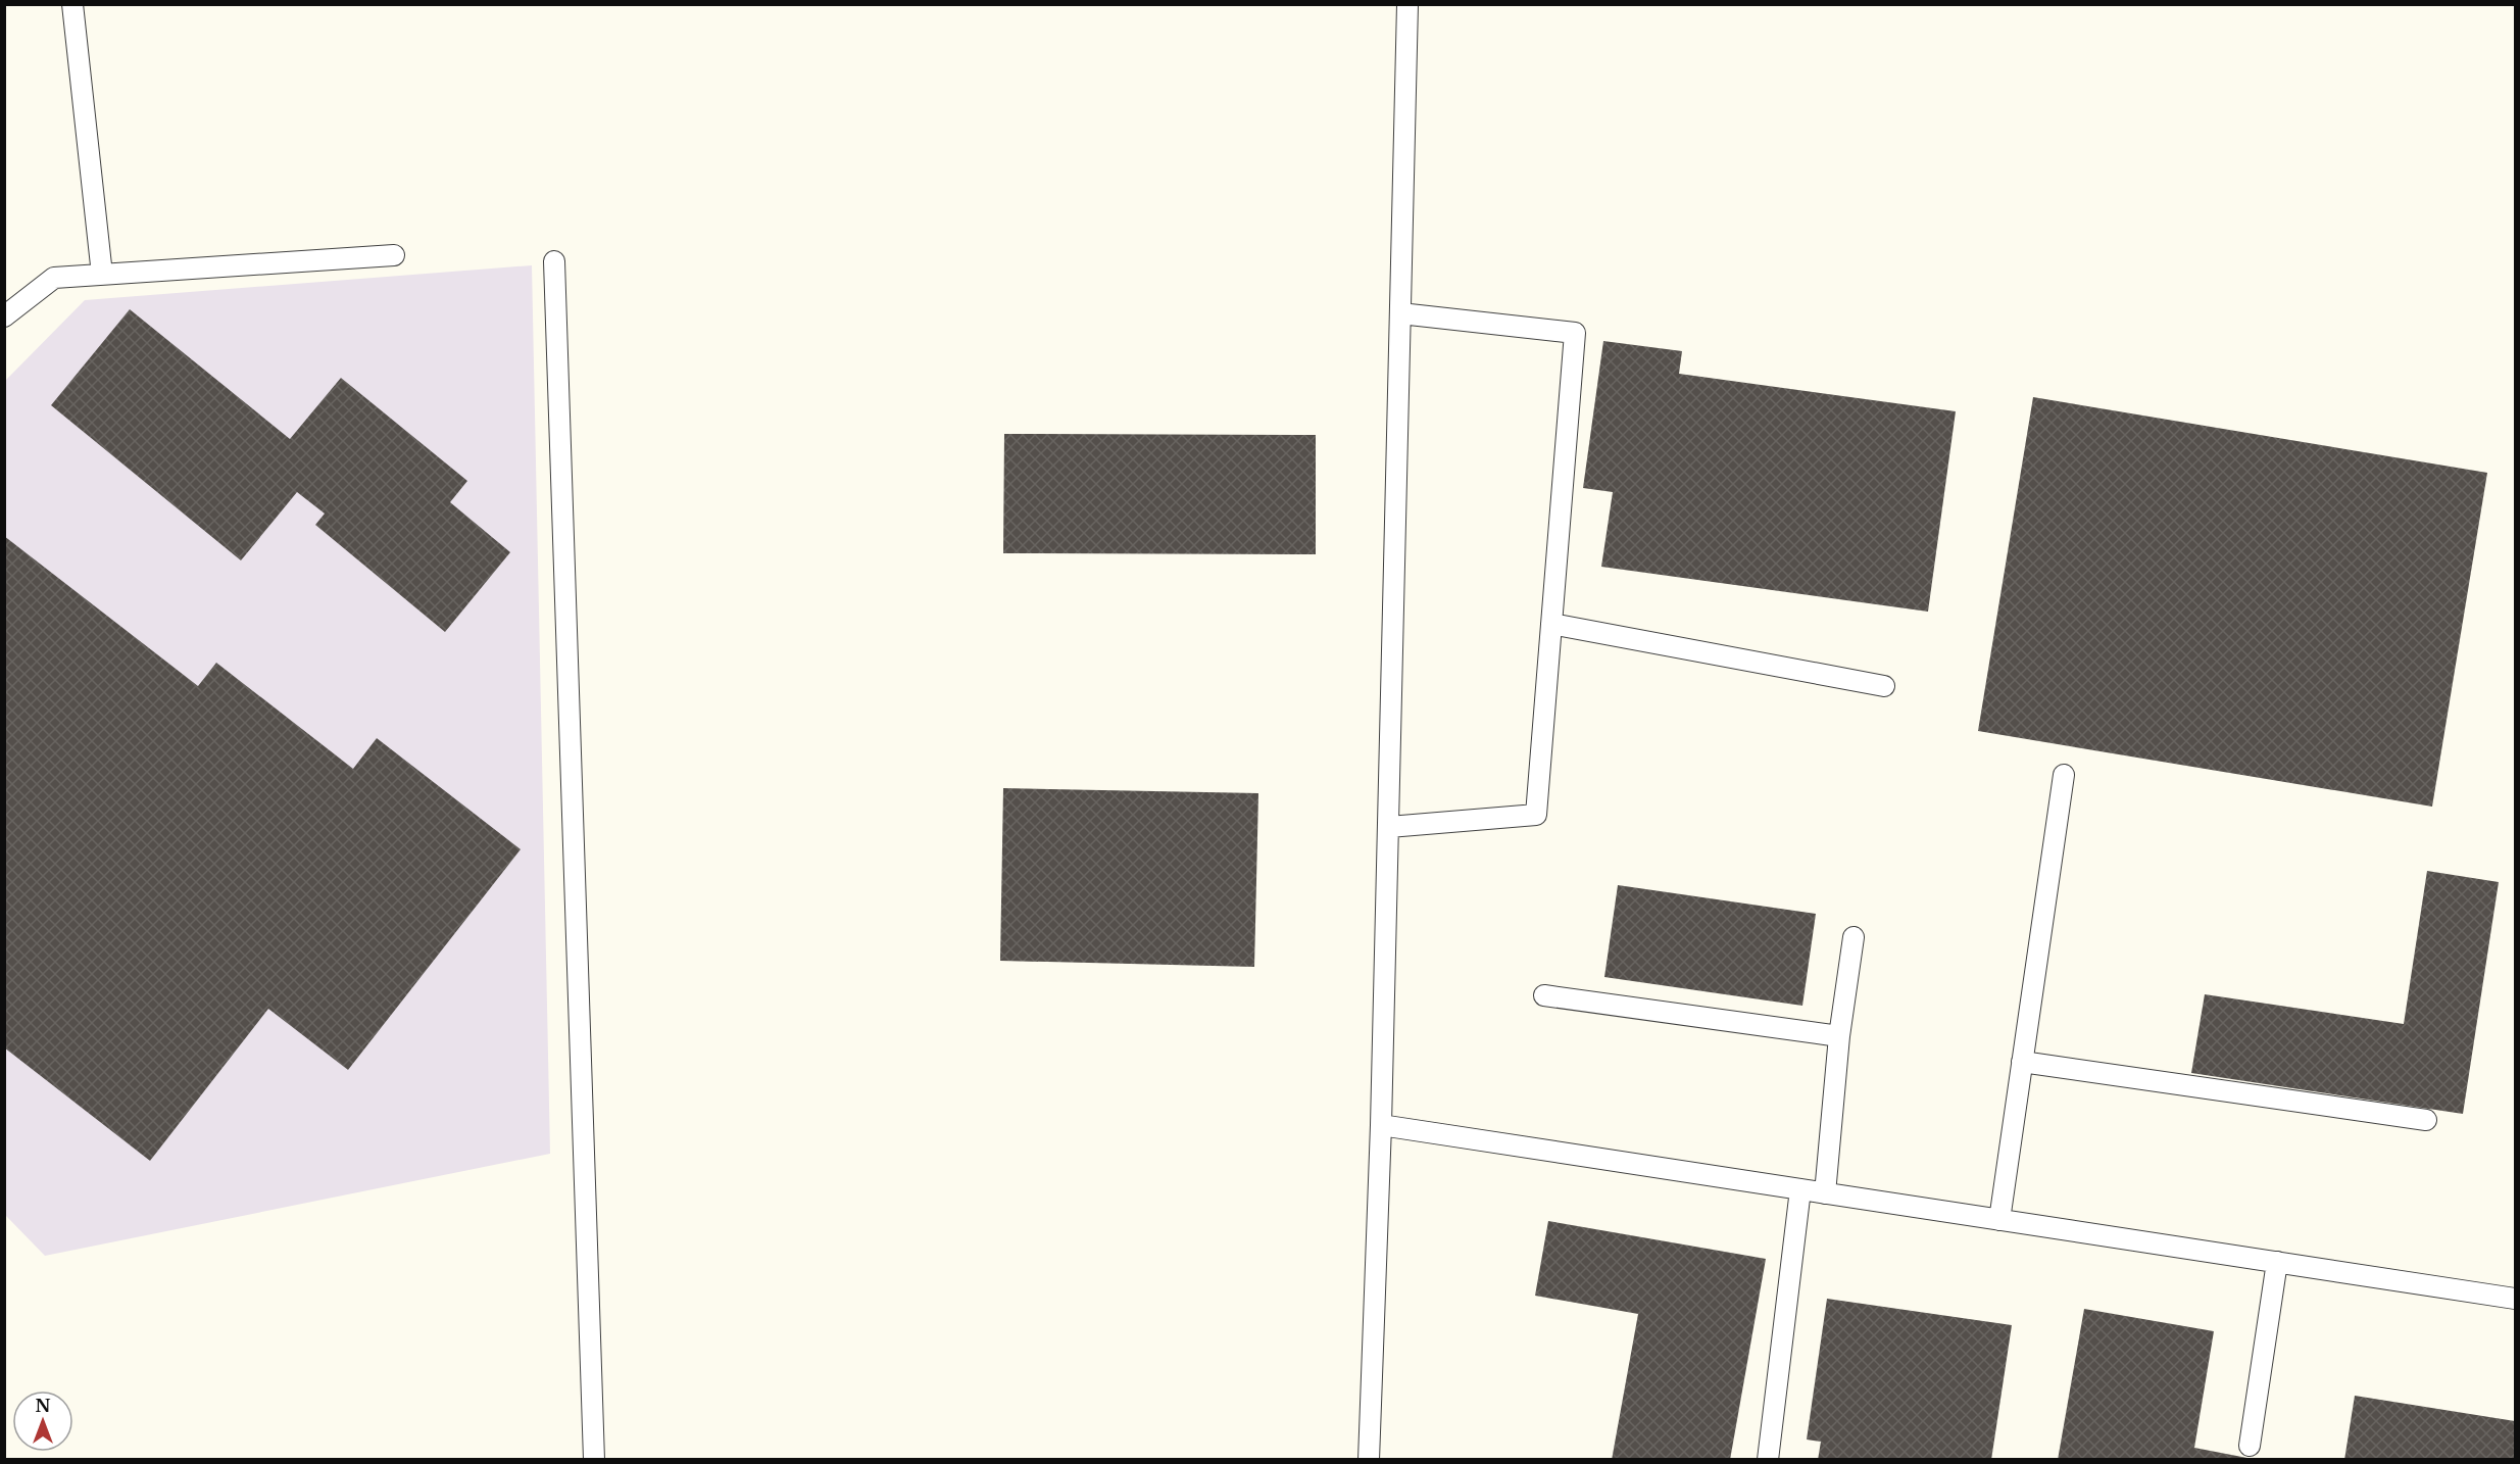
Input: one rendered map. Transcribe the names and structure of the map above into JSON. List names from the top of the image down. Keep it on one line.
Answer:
{"north":"top"}
